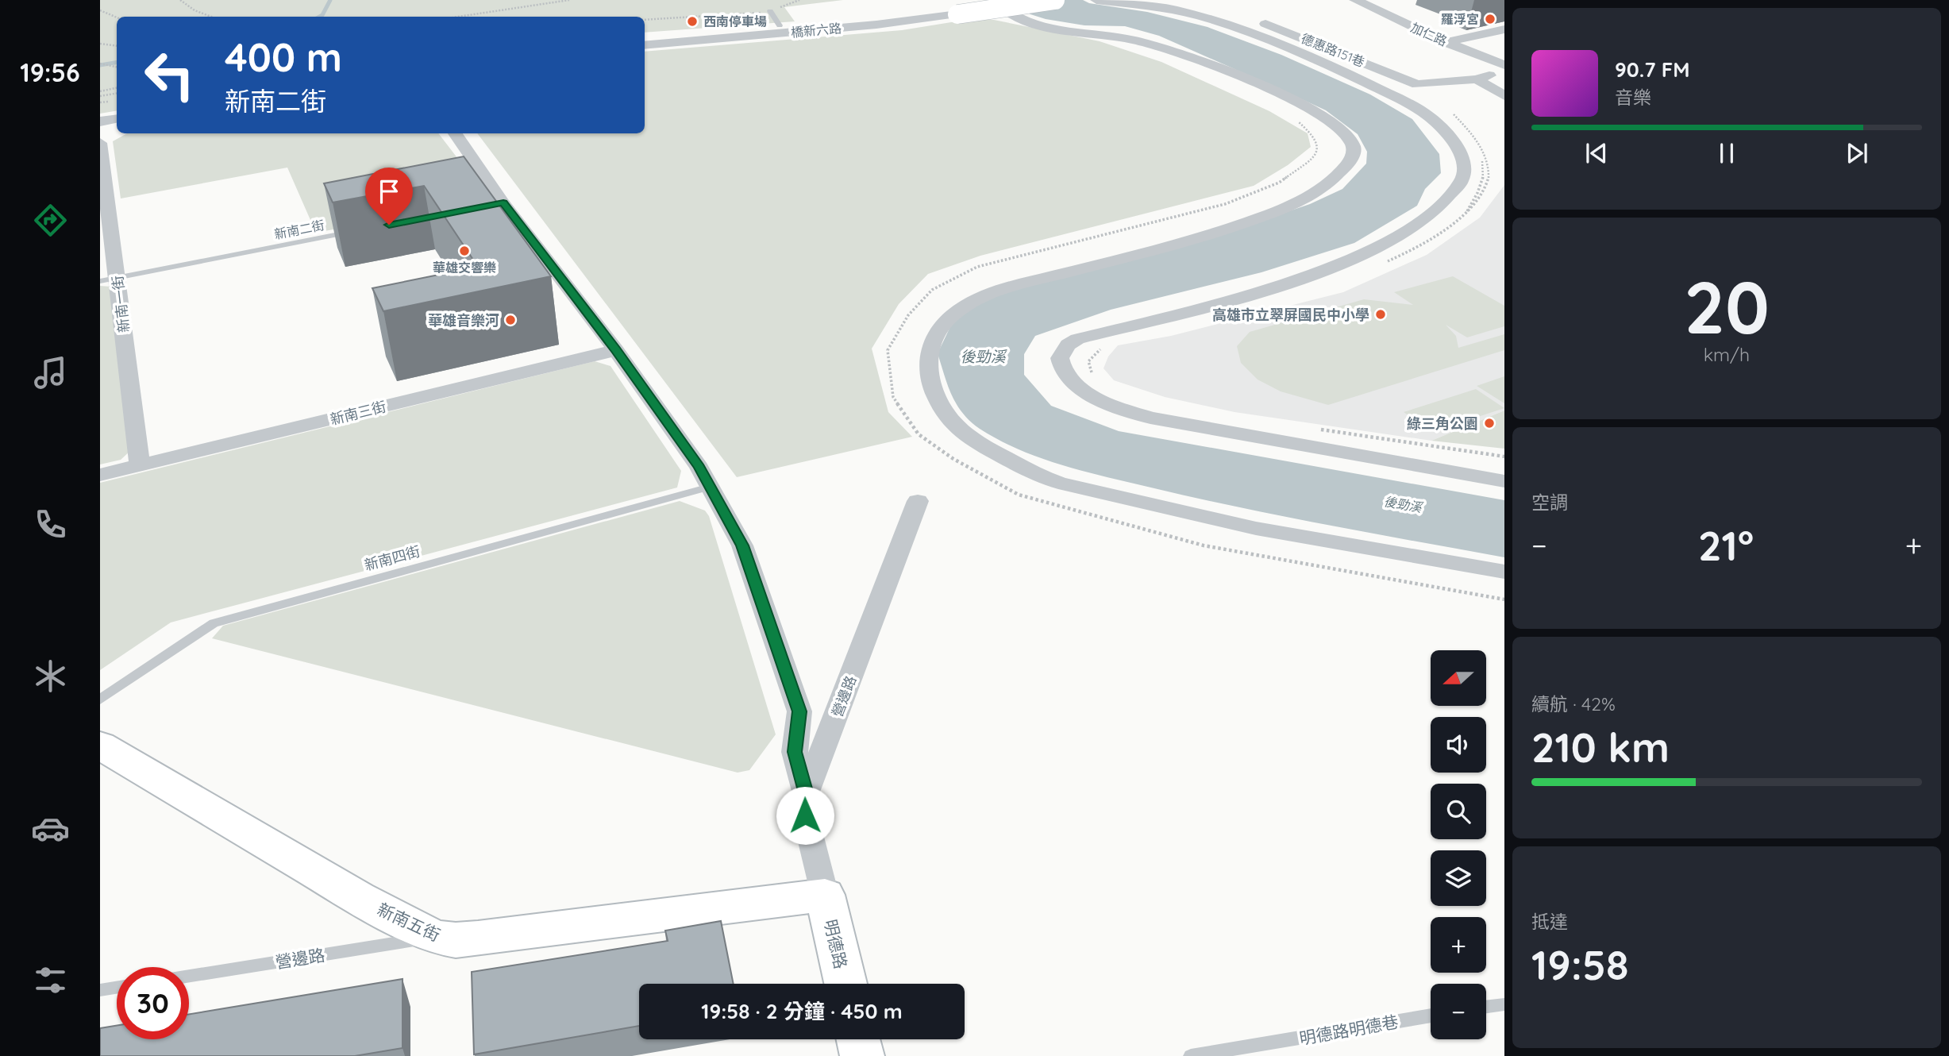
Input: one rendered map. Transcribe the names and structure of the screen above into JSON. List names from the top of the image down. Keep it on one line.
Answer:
{"streets":{"street":["橋新六路","加仁路","德惠路151巷","新南一街","新南三街","營邊路","新南五街","明德路"],"lane":["新南二街","新南四街","明德路明德巷"]},"crossings":[["新南二街","新南一街"],["新南一街","新南三街"],["營邊路","新南五街"],["營邊路","明德路"],["新南五街","明德路"]],"water":["後勁溪"],"places":["羅浮宮","西南停車場","華雄交響樂","高雄市立翠屏國民中小學","華雄音樂河","綠三角公園"],"north":"left","page":{"tabs":"19:56","turn":["400 m","新南二街"],"song":["90.7 FM","音樂"],"tile":[["20","km/h"],"空調",["續航 · 42%","210 km"],["抵達","19:58"]],"heat":["−","21°","+"],"map_buttons":["+","−"],"limit":"30","trip":"19:58 · 2 分鐘 · 450 m"}}
